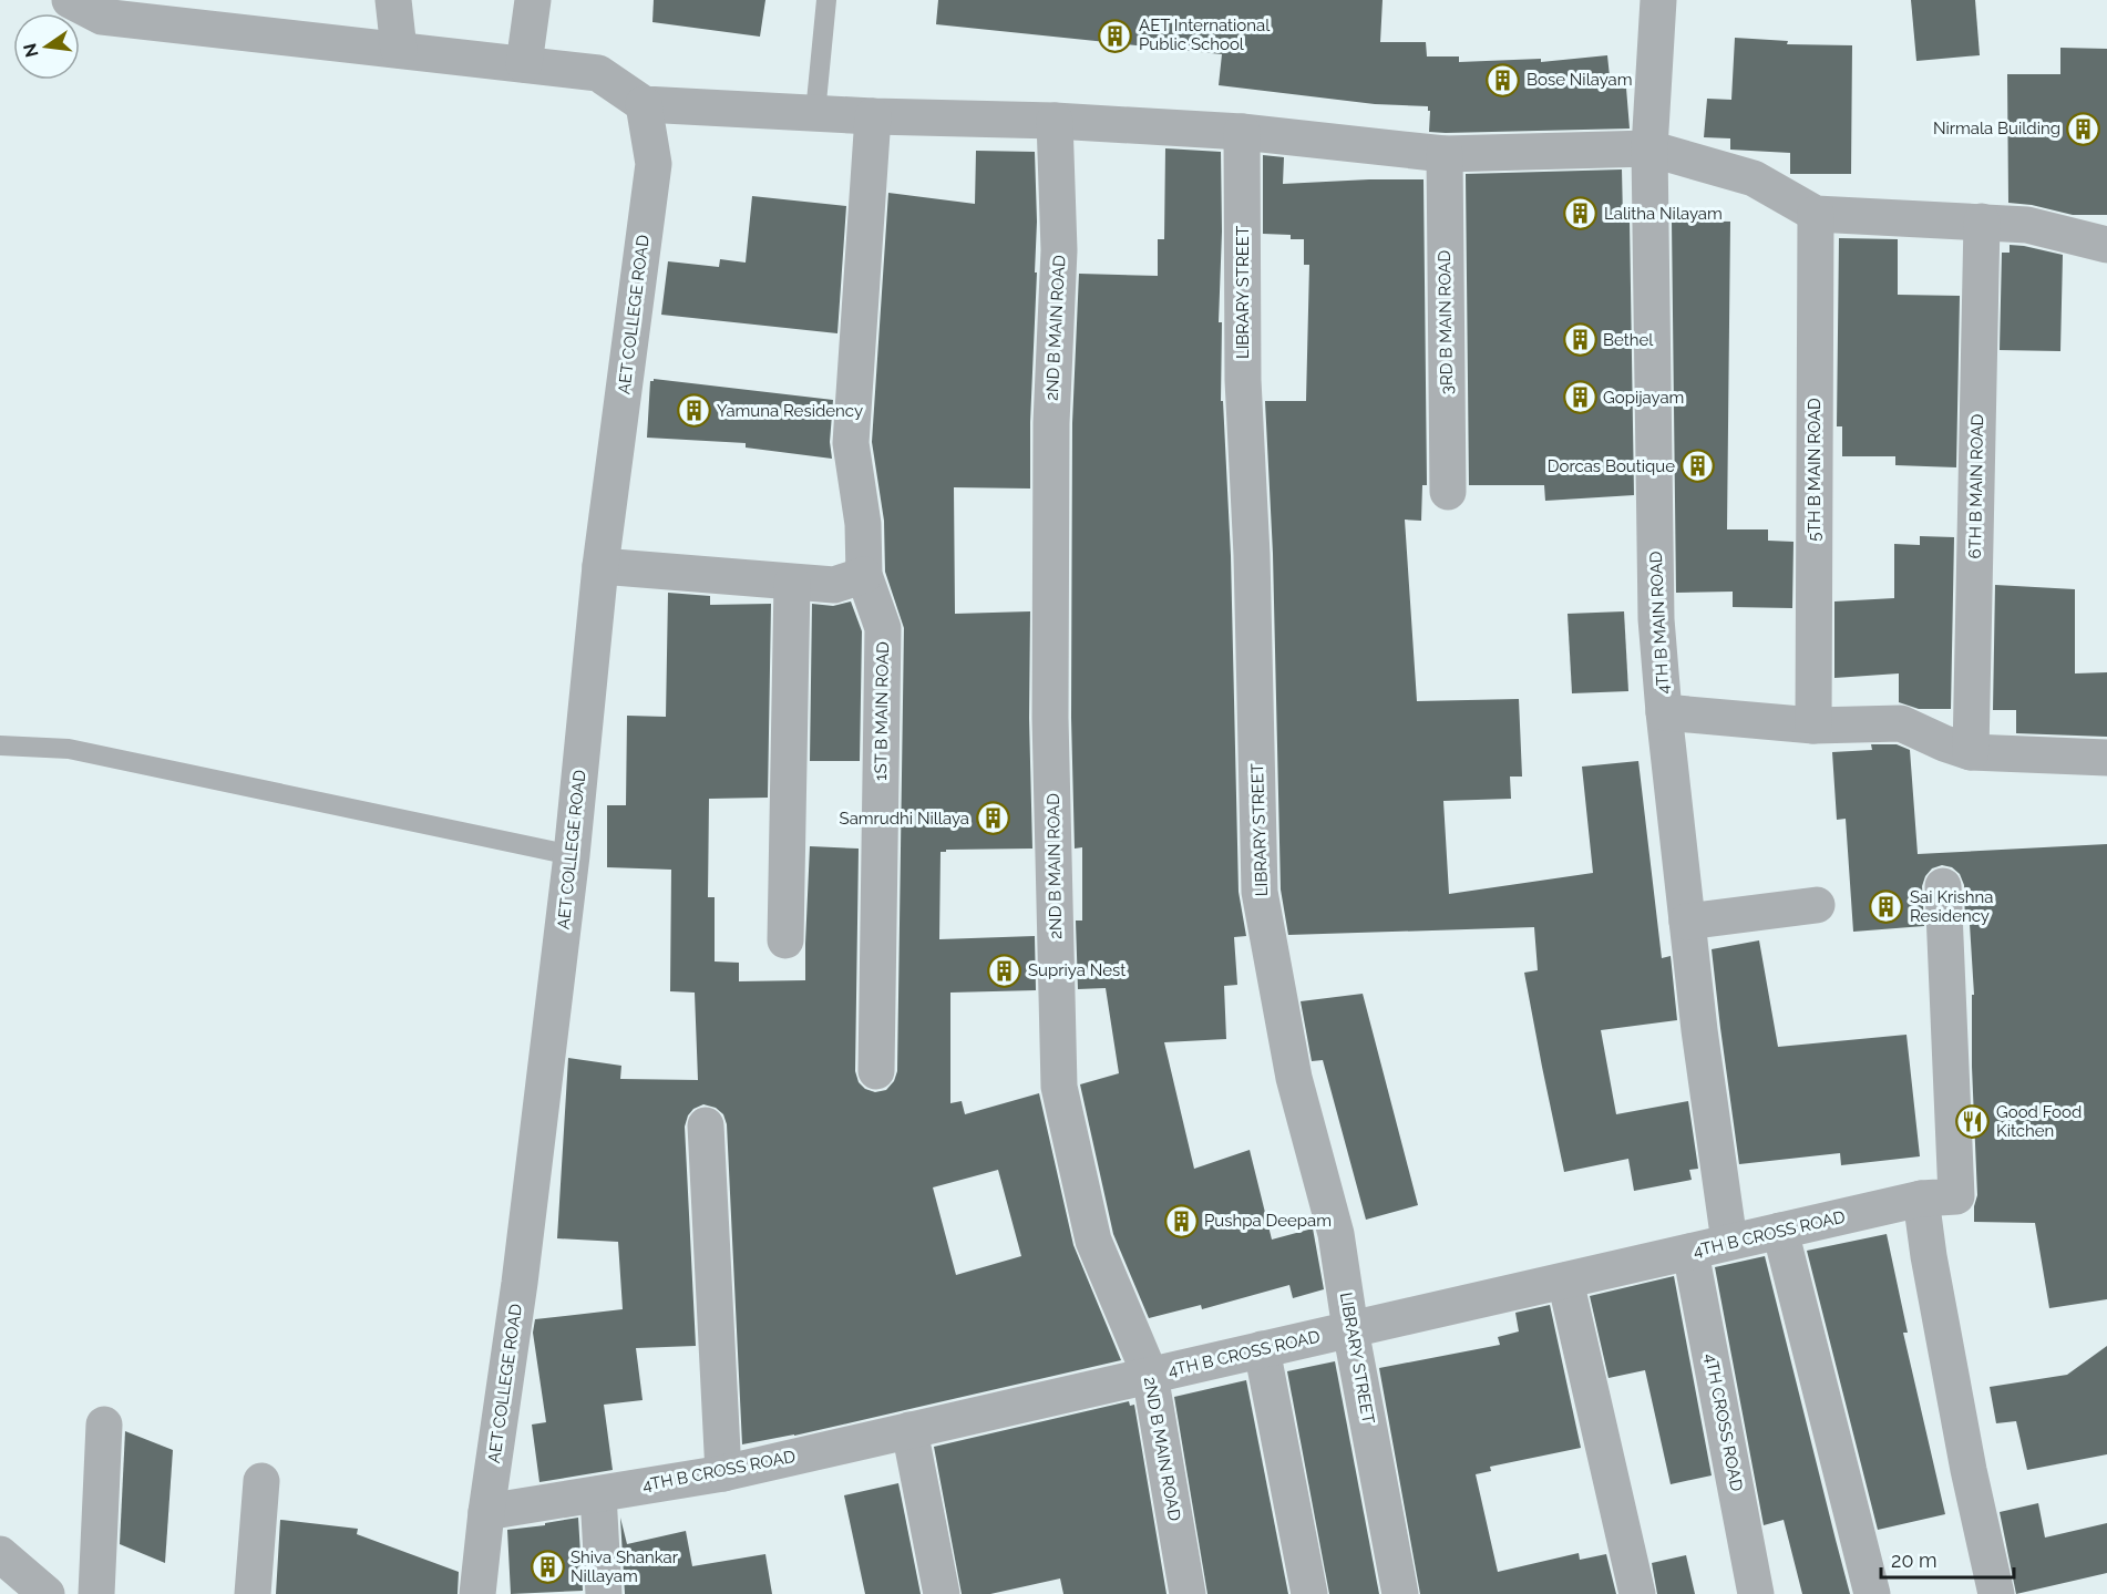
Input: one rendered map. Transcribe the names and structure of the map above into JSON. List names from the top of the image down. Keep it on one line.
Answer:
{"streets":{"street":["LIBRARY STREET","AET COLLEGE ROAD","3RD B MAIN ROAD","2ND B MAIN ROAD","5TH B MAIN ROAD","6TH B MAIN ROAD","4TH B MAIN ROAD","1ST B MAIN ROAD","4TH B CROSS ROAD","4TH CROSS ROAD"]},"crossings":[["LIBRARY STREET","4TH B CROSS ROAD"],["AET COLLEGE ROAD","4TH B CROSS ROAD"],["2ND B MAIN ROAD","4TH B CROSS ROAD"],["4TH B MAIN ROAD","4TH B CROSS ROAD"],["4TH B CROSS ROAD","4TH CROSS ROAD"]],"places":{"building":["AET International Public School","Bose Nilayam","Nirmala Building","Lalitha Nilayam","Bethel","Gopijayam","Yamuna Residency","Dorcas Boutique","Samrudhi Nillaya","Sai Krishna Residency","Supriya Nest","Pushpa Deepam","Shiva Shankar Nillayam"],"restaurant":["Good Food Kitchen"]},"scale_bar":"20 m","north":"left"}
